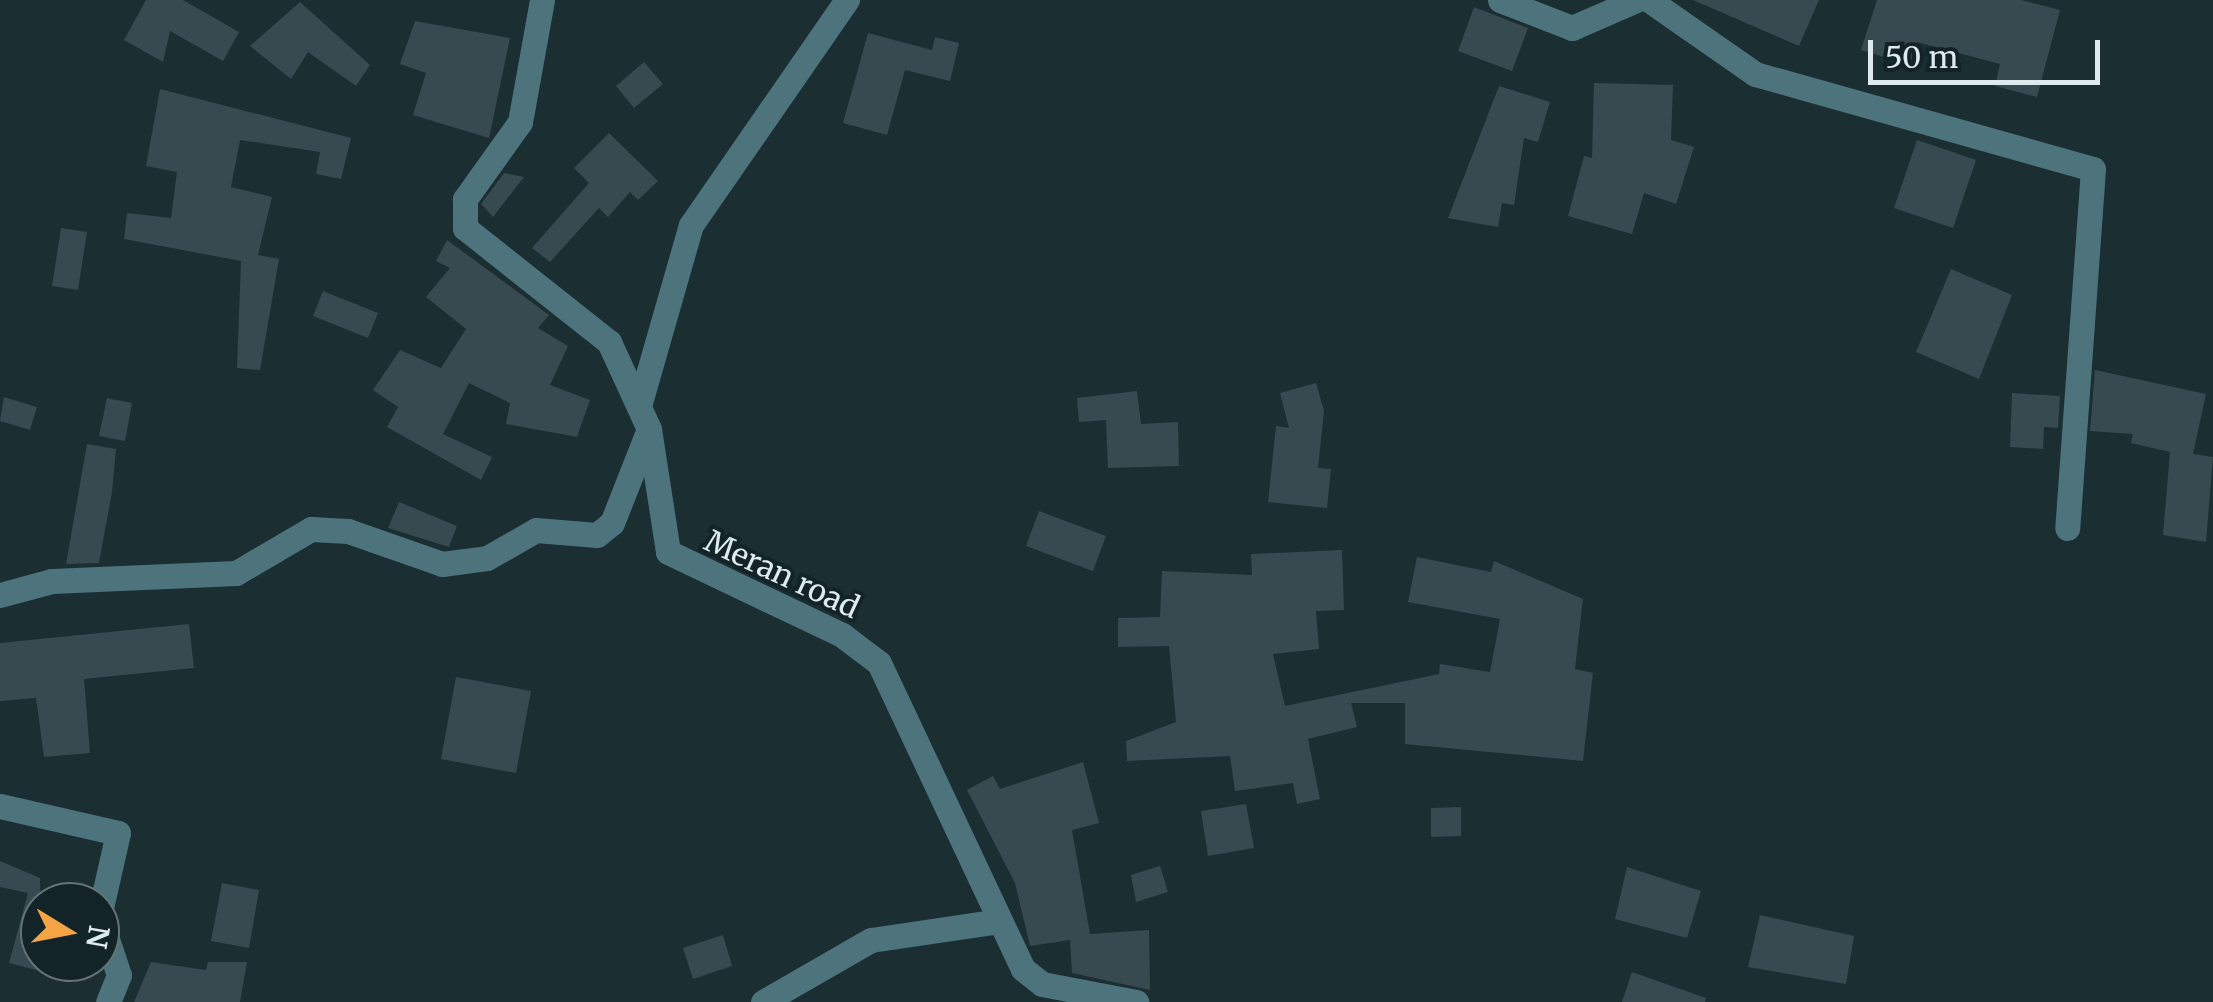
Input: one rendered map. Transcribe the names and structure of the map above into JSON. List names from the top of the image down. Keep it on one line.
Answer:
{"streets":{"street":["Meran road"]},"scale_bar":"50 m","north":"right"}
